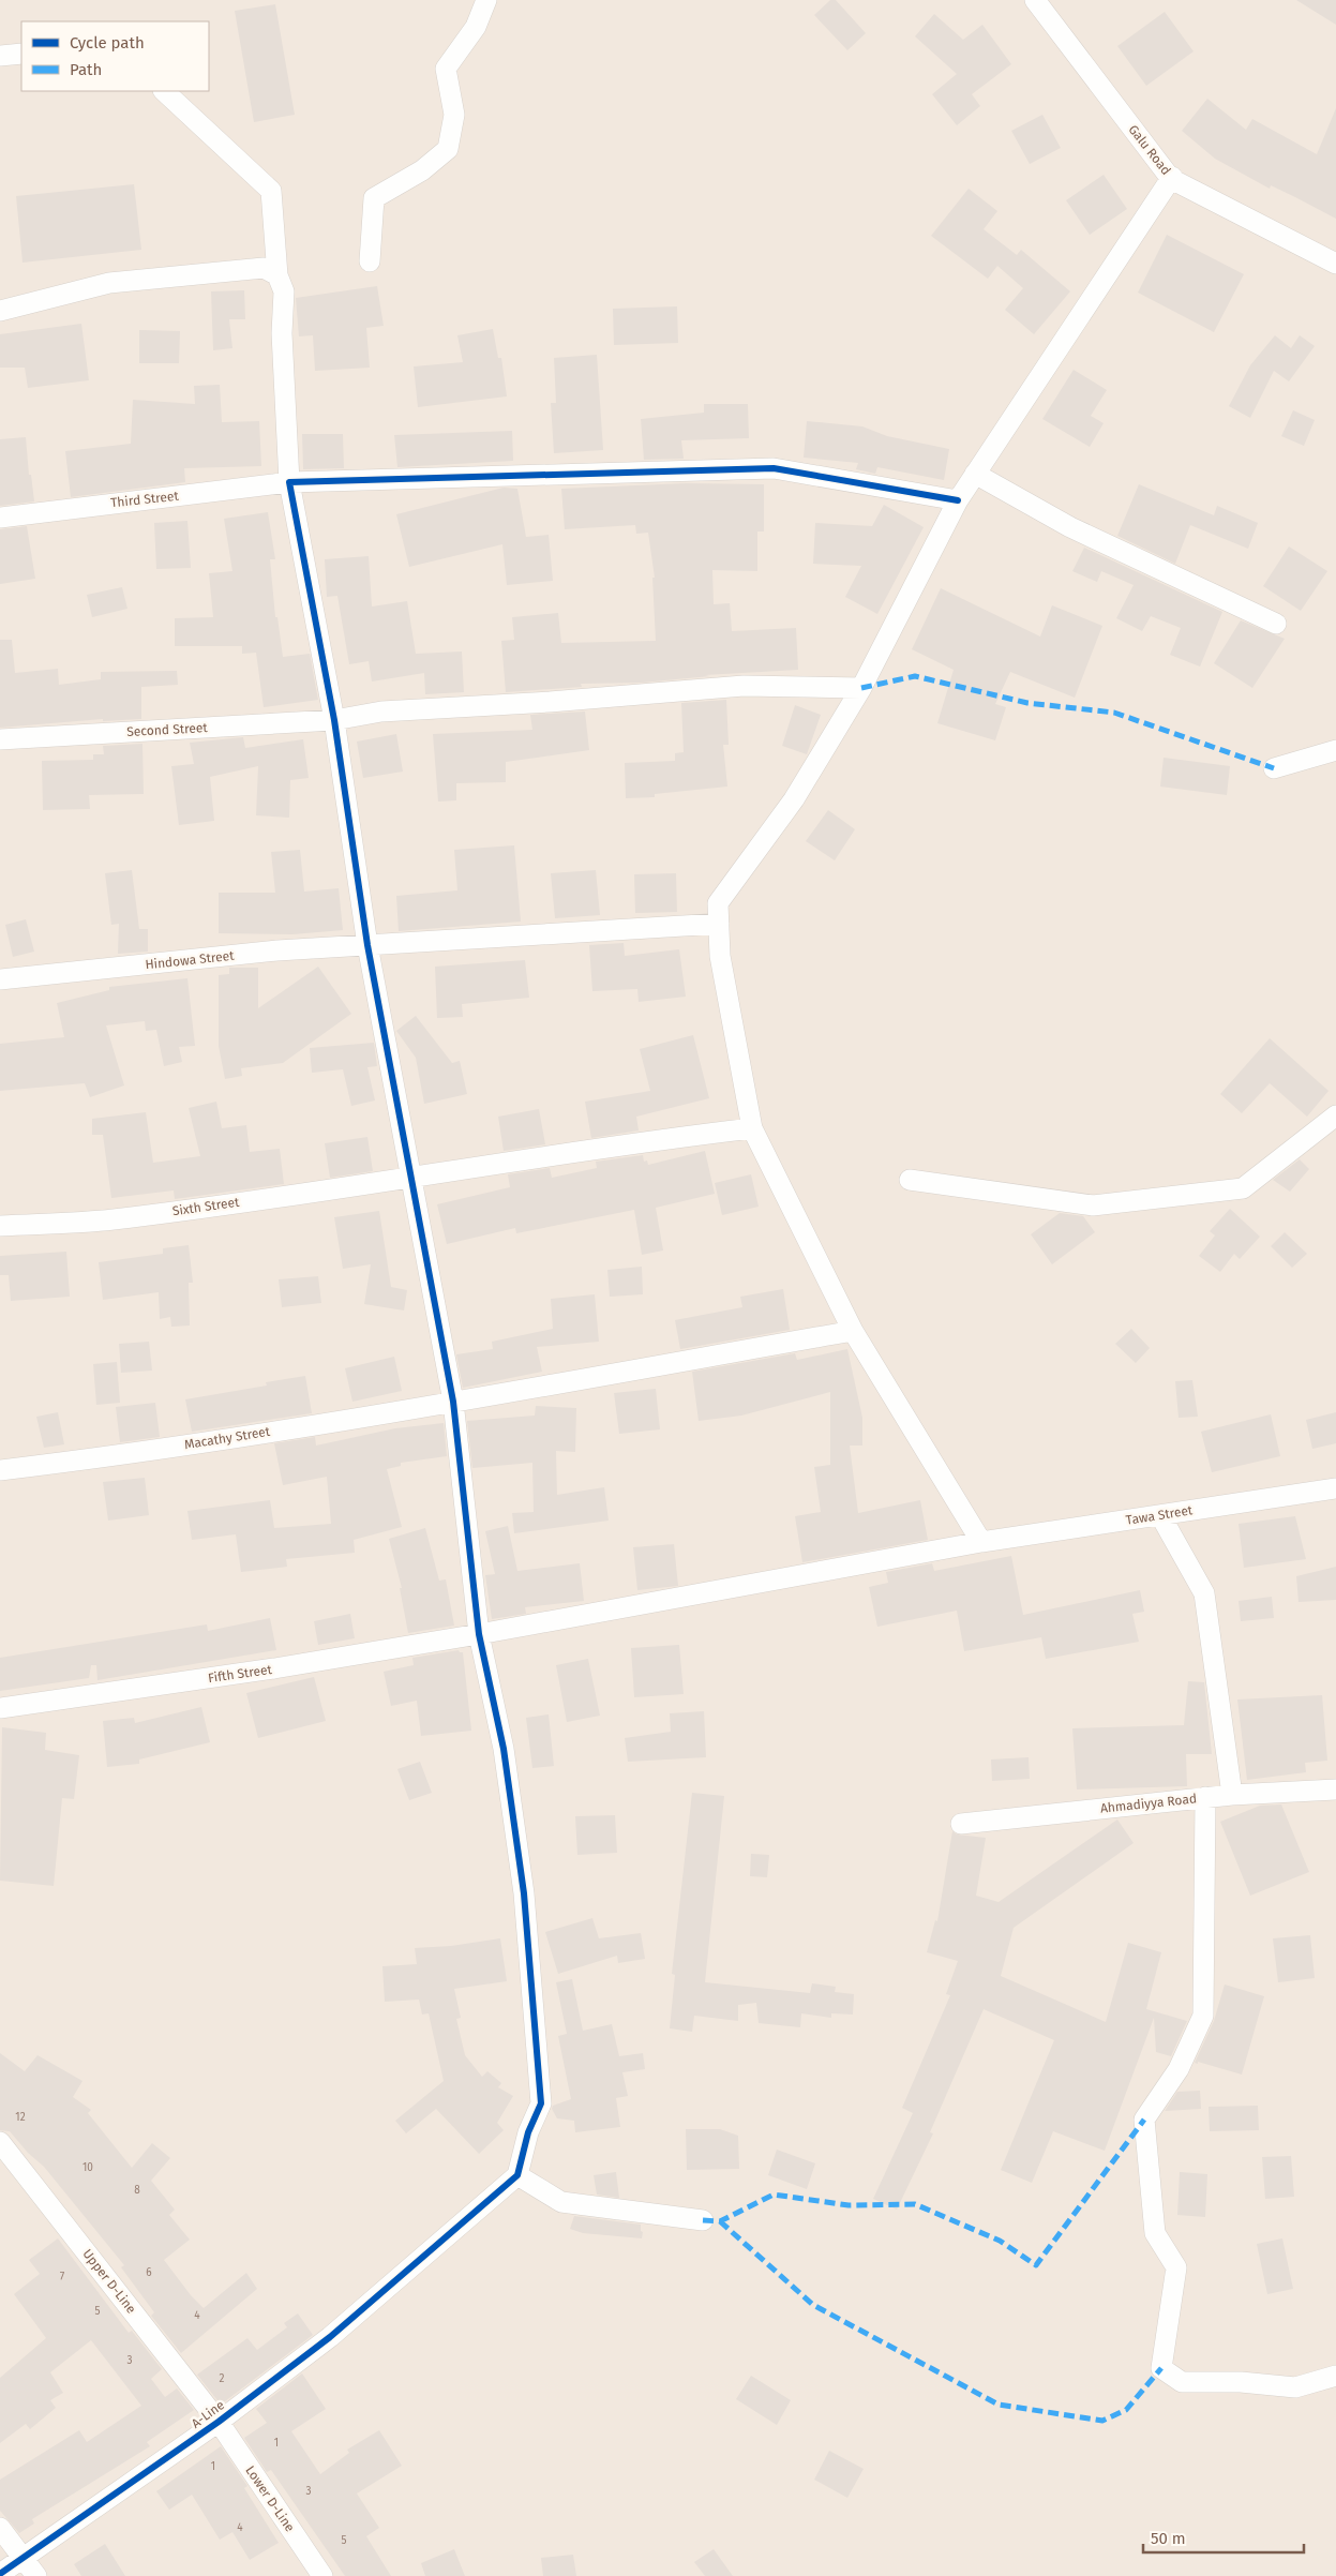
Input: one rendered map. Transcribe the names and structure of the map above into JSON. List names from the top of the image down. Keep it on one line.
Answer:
{"streets":{"street":["Galu Road","Third Street","Second Street","Hindowa Street","Sixth Street","Macathy Street","Tawa Street","Fifth Street","Ahmadiyya Road","Upper D-Line","A-Line","Lower D-Line"]},"crossings":[["Tawa Street","Fifth Street"],["Upper D-Line","A-Line"],["Upper D-Line","Lower D-Line"],["A-Line","Lower D-Line"]],"house_numbers":["12","10","8","6","7","5","4","3","2","1","1","3","4","5"],"legend":["Cycle path","Path"],"scale_bar":"50 m"}
